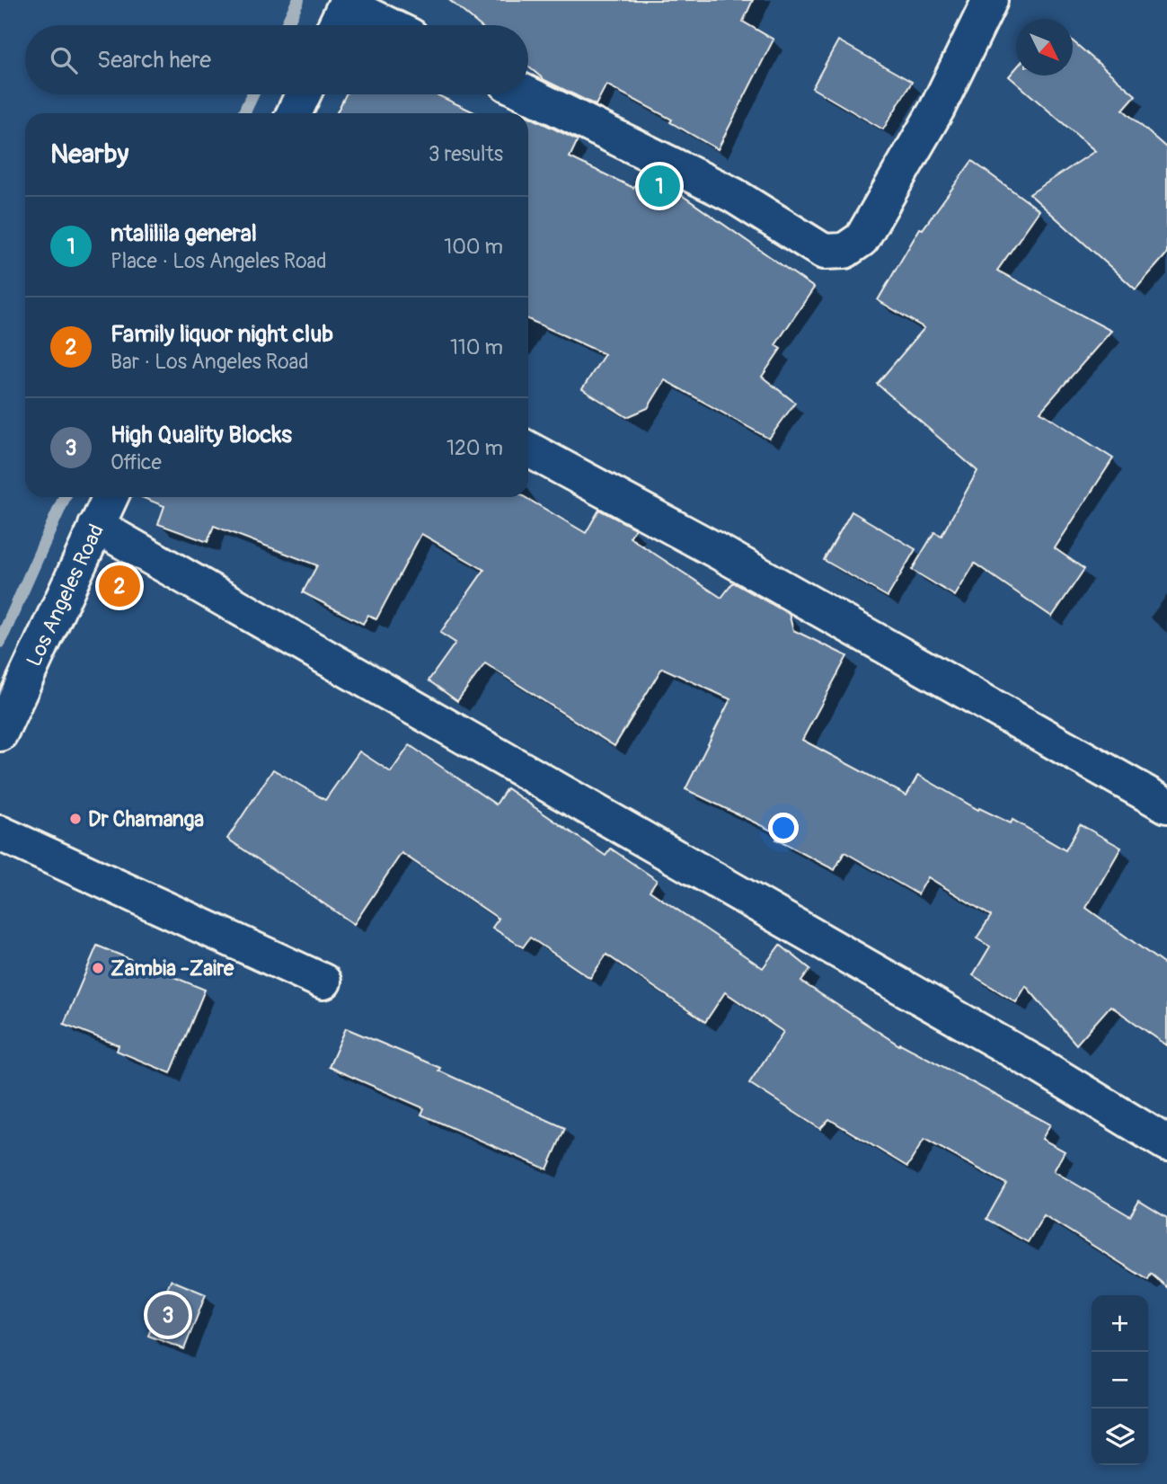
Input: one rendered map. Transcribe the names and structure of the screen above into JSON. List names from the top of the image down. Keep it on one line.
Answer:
{"streets":{"street":["Los Angeles Road"]},"places":["Dr Chamanga","Zambia -Zaire"],"north":"bottom right","page":{"search":"Search here","heading":["Nearby","3 results"],"pins":["1","2","3"],"list":[{"mark":"1","name":"ntalilila general","note":"Place · Los Angeles Road","value":"100 m"},{"mark":"2","name":"Family liquor night club","note":"Bar · Los Angeles Road","value":"110 m"},{"mark":"3","name":"High Quality Blocks","note":"Office","value":"120 m"}],"map_buttons":["+","−"]}}
